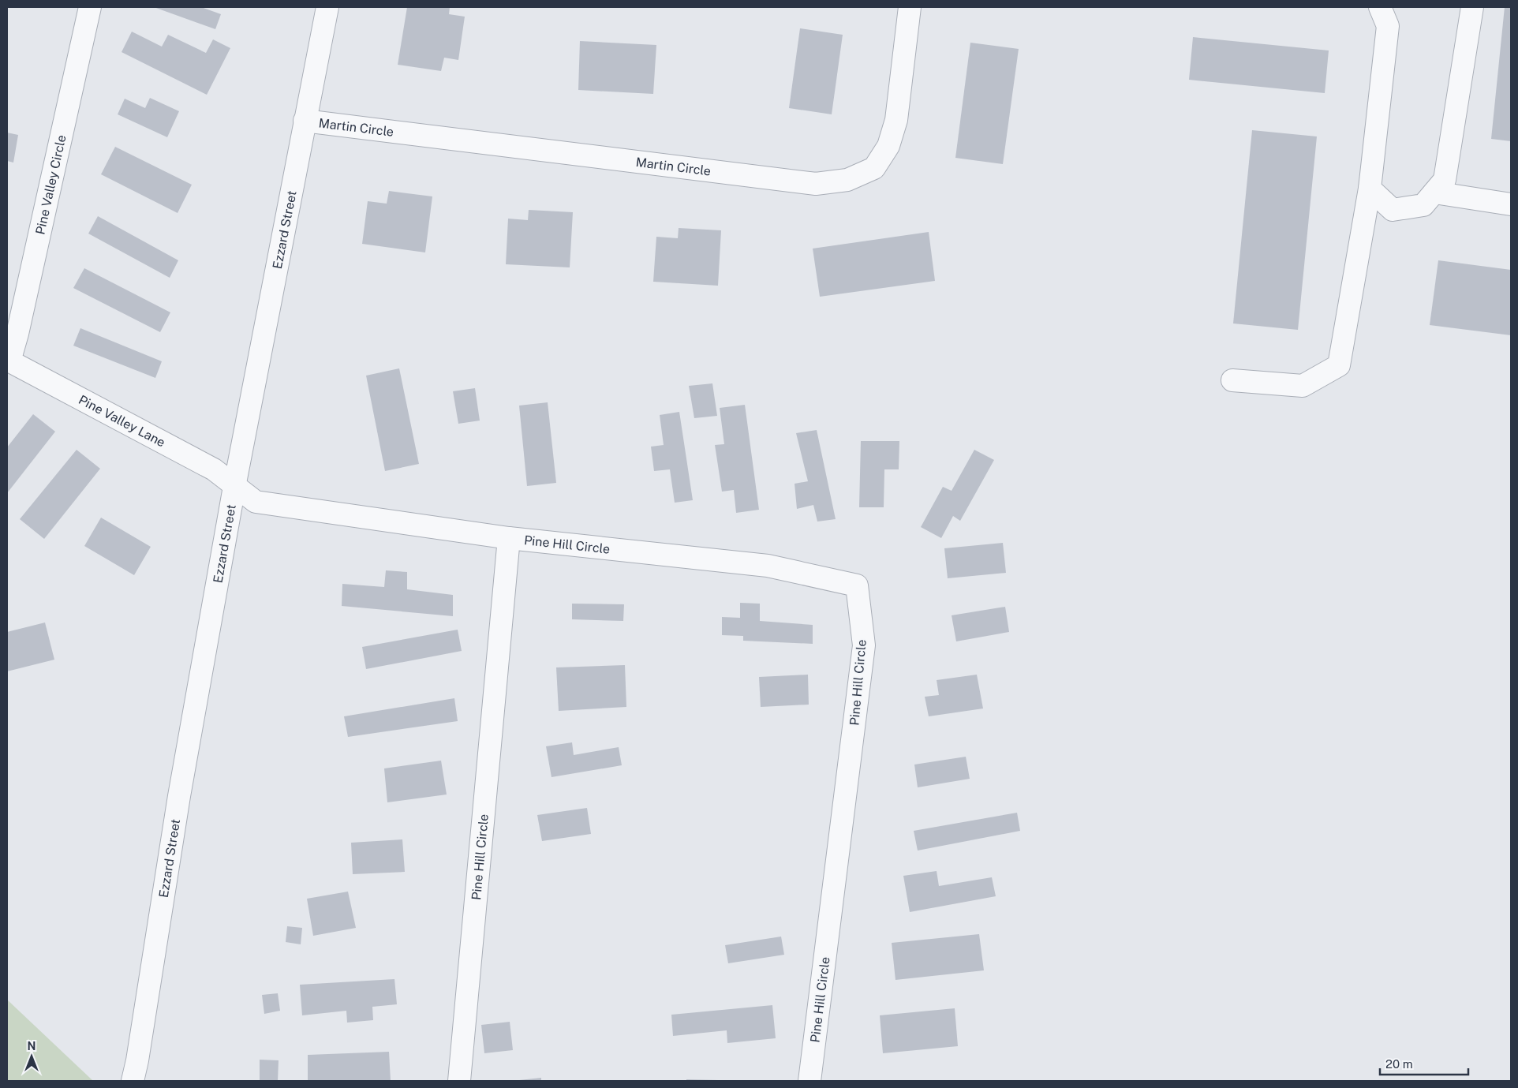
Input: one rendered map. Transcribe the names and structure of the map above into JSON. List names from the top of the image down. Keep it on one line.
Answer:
{"streets":{"street":["Martin Circle","Pine Valley Circle","Ezzard Street","Pine Valley Lane","Pine Hill Circle"]},"crossings":[["Martin Circle","Ezzard Street"],["Pine Valley Circle","Pine Valley Lane"],["Ezzard Street","Pine Valley Lane"],["Ezzard Street","Pine Hill Circle"],["Pine Valley Lane","Pine Hill Circle"]],"scale_bar":"20 m","north":"top"}
